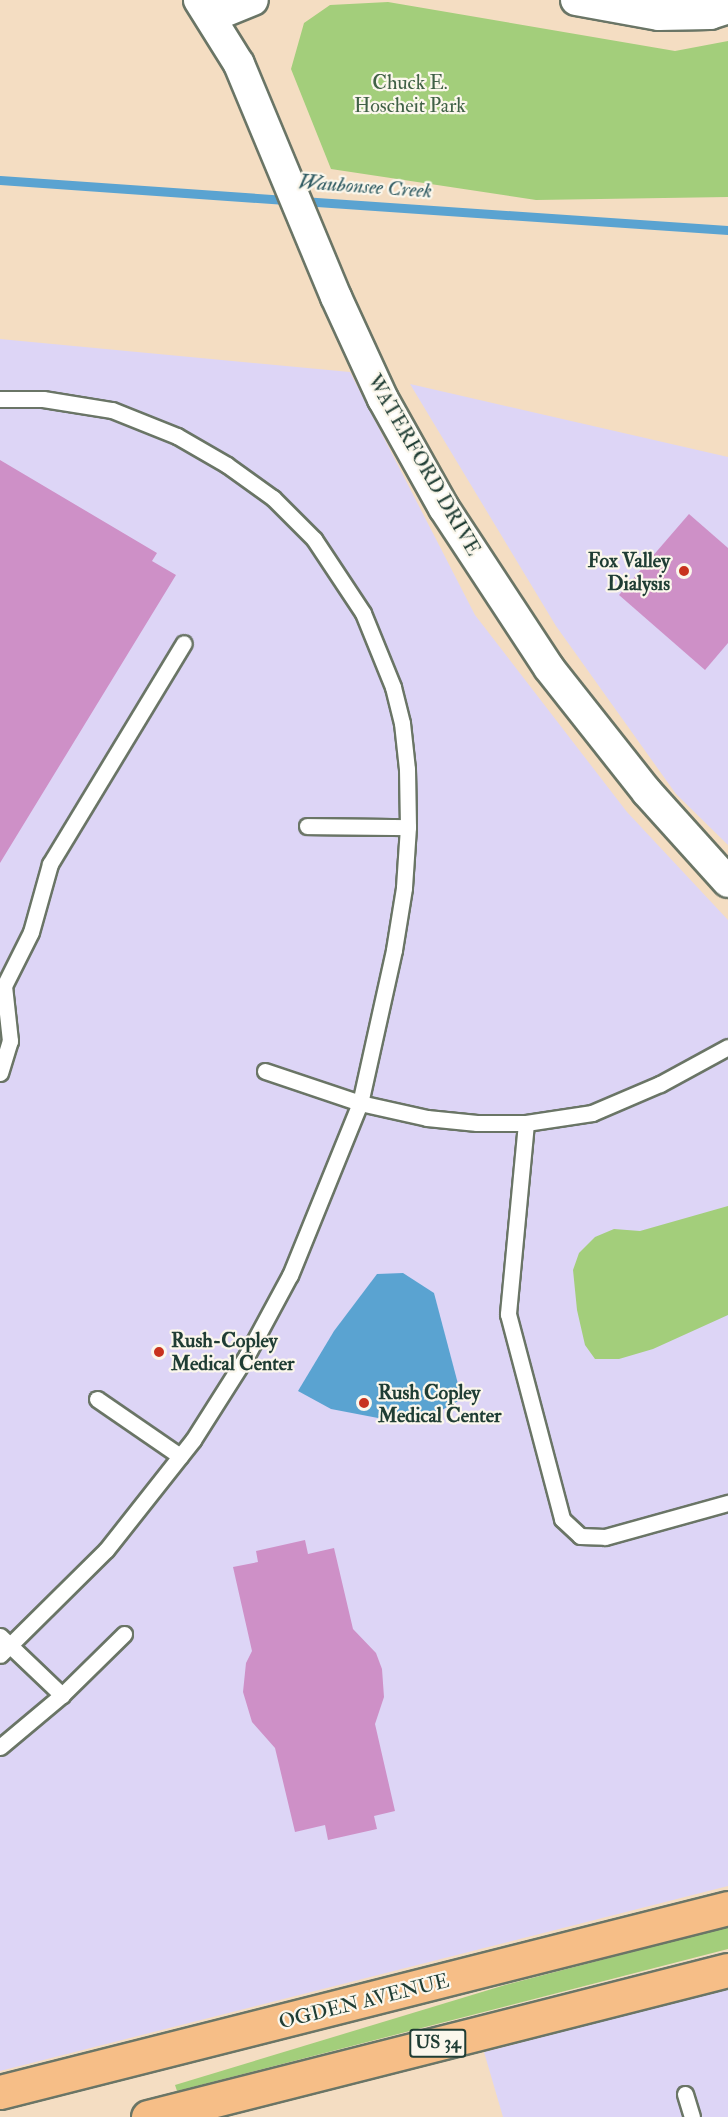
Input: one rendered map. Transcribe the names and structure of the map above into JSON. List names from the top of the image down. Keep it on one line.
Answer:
{"streets":{"main road":["OGDEN AVENUE","US 34"],"street":["WATERFORD DRIVE"]},"water":["Waubonsee Creek"],"parks":["Chuck E. Hoscheit Park"],"places":["Fox Valley Dialysis","Rush-Copley Medical Center","Rush Copley Medical Center"]}
